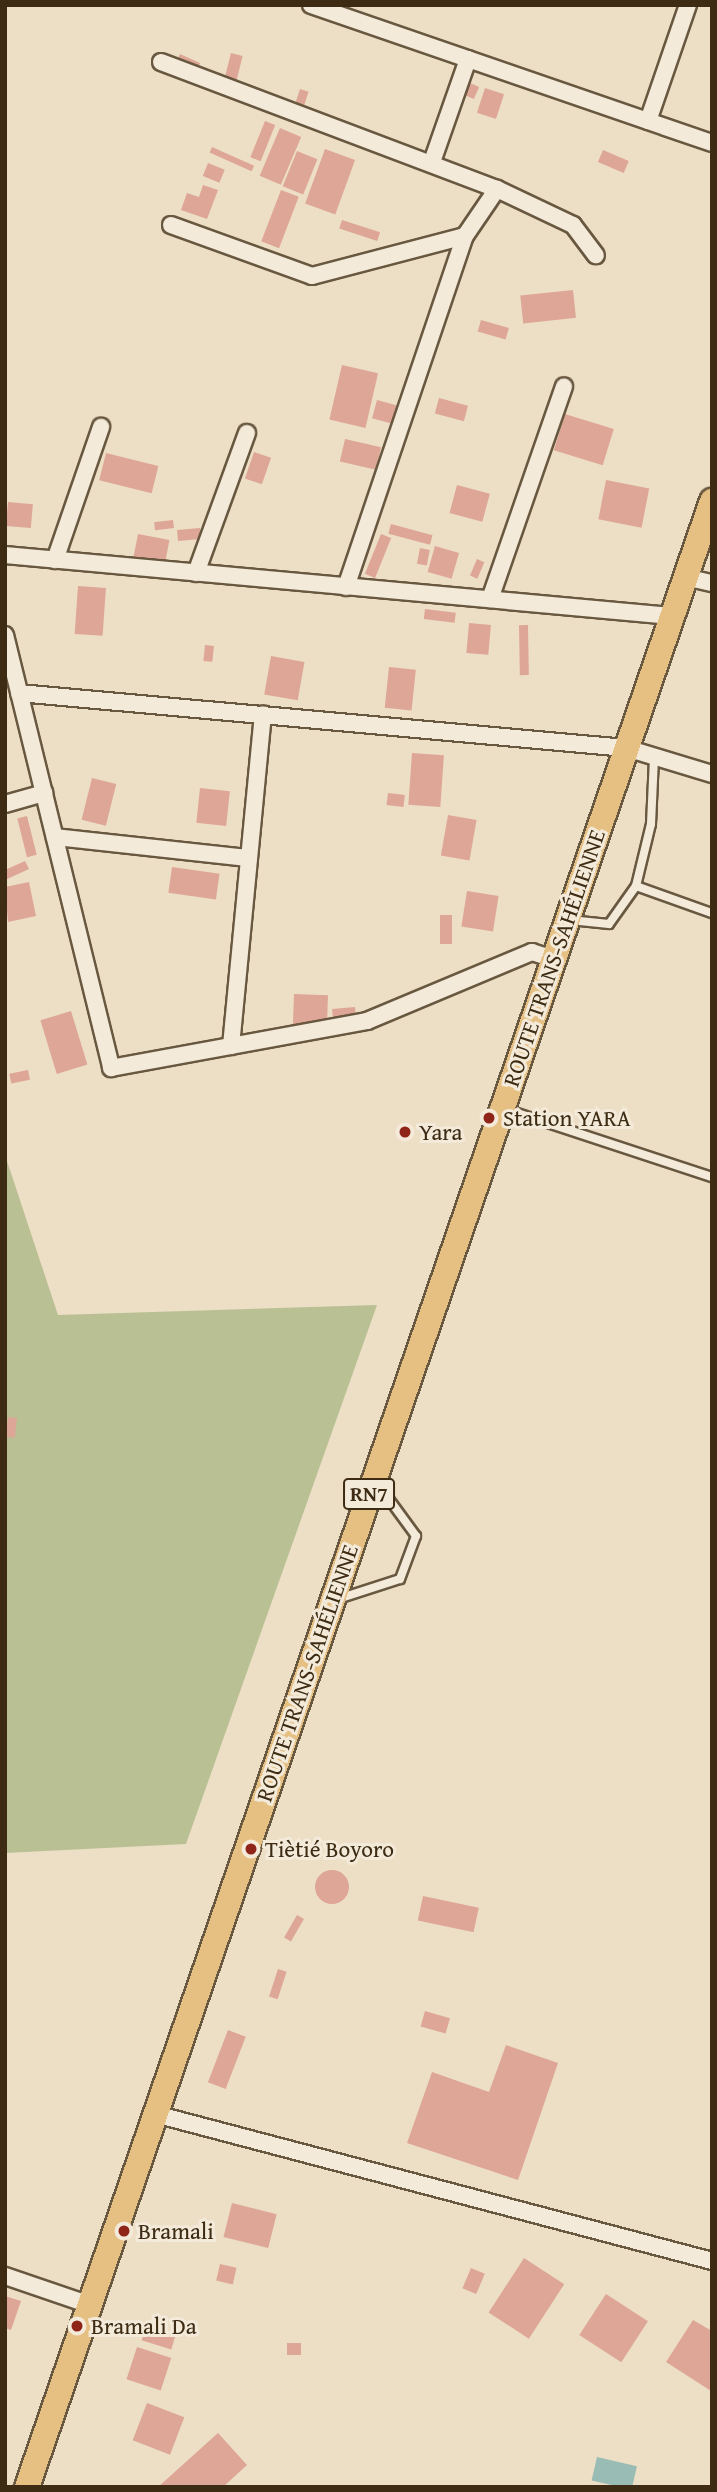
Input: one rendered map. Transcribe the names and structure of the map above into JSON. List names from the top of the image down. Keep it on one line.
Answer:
{"streets":{"highway":["ROUTE TRANS-SAHÉLIENNE","RN7"]},"places":["Station YARA","Yara","Tiètié Boyoro","Bramali","Bramali Da"]}
